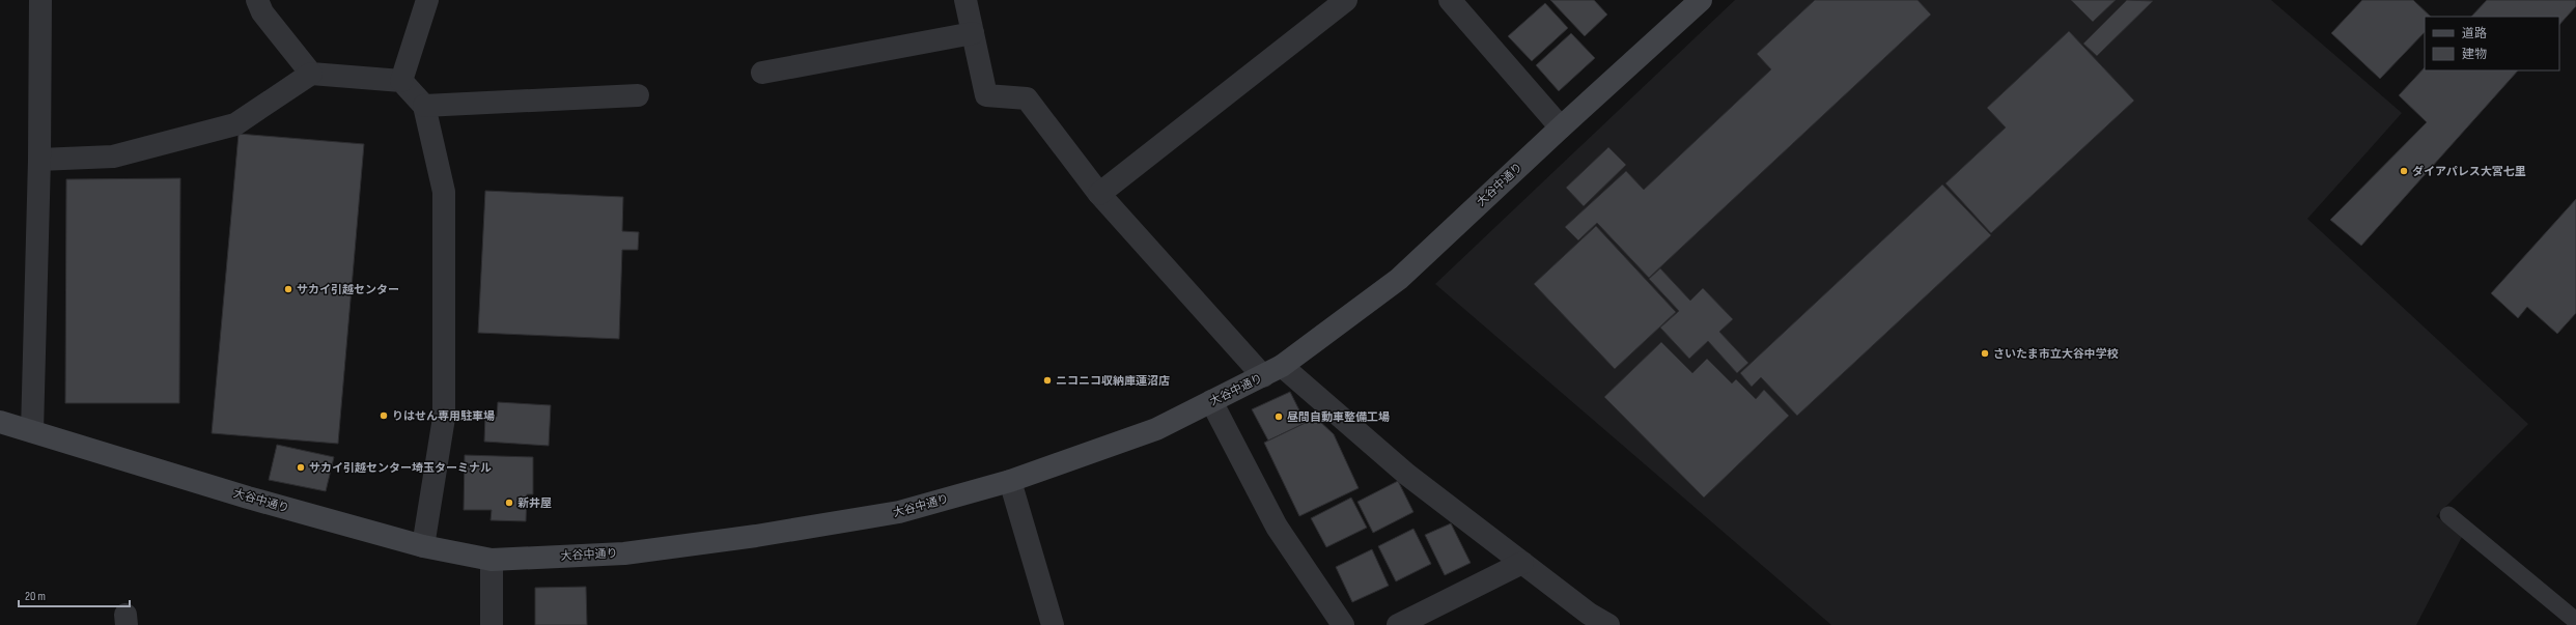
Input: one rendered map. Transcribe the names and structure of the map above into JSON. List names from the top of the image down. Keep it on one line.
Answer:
{"streets":{"street":["大谷中通り"]},"places":["ダイアパレス大宮七里","サカイ引越センター","さいたま市立大谷中学校","ニコニコ収納庫蓮沼店","りはせん専用駐車場","昼間自動車整備工場","サカイ引越センター埼玉ターミナル","新井屋"],"legend":["道路","建物"],"scale_bar":"20 m"}
